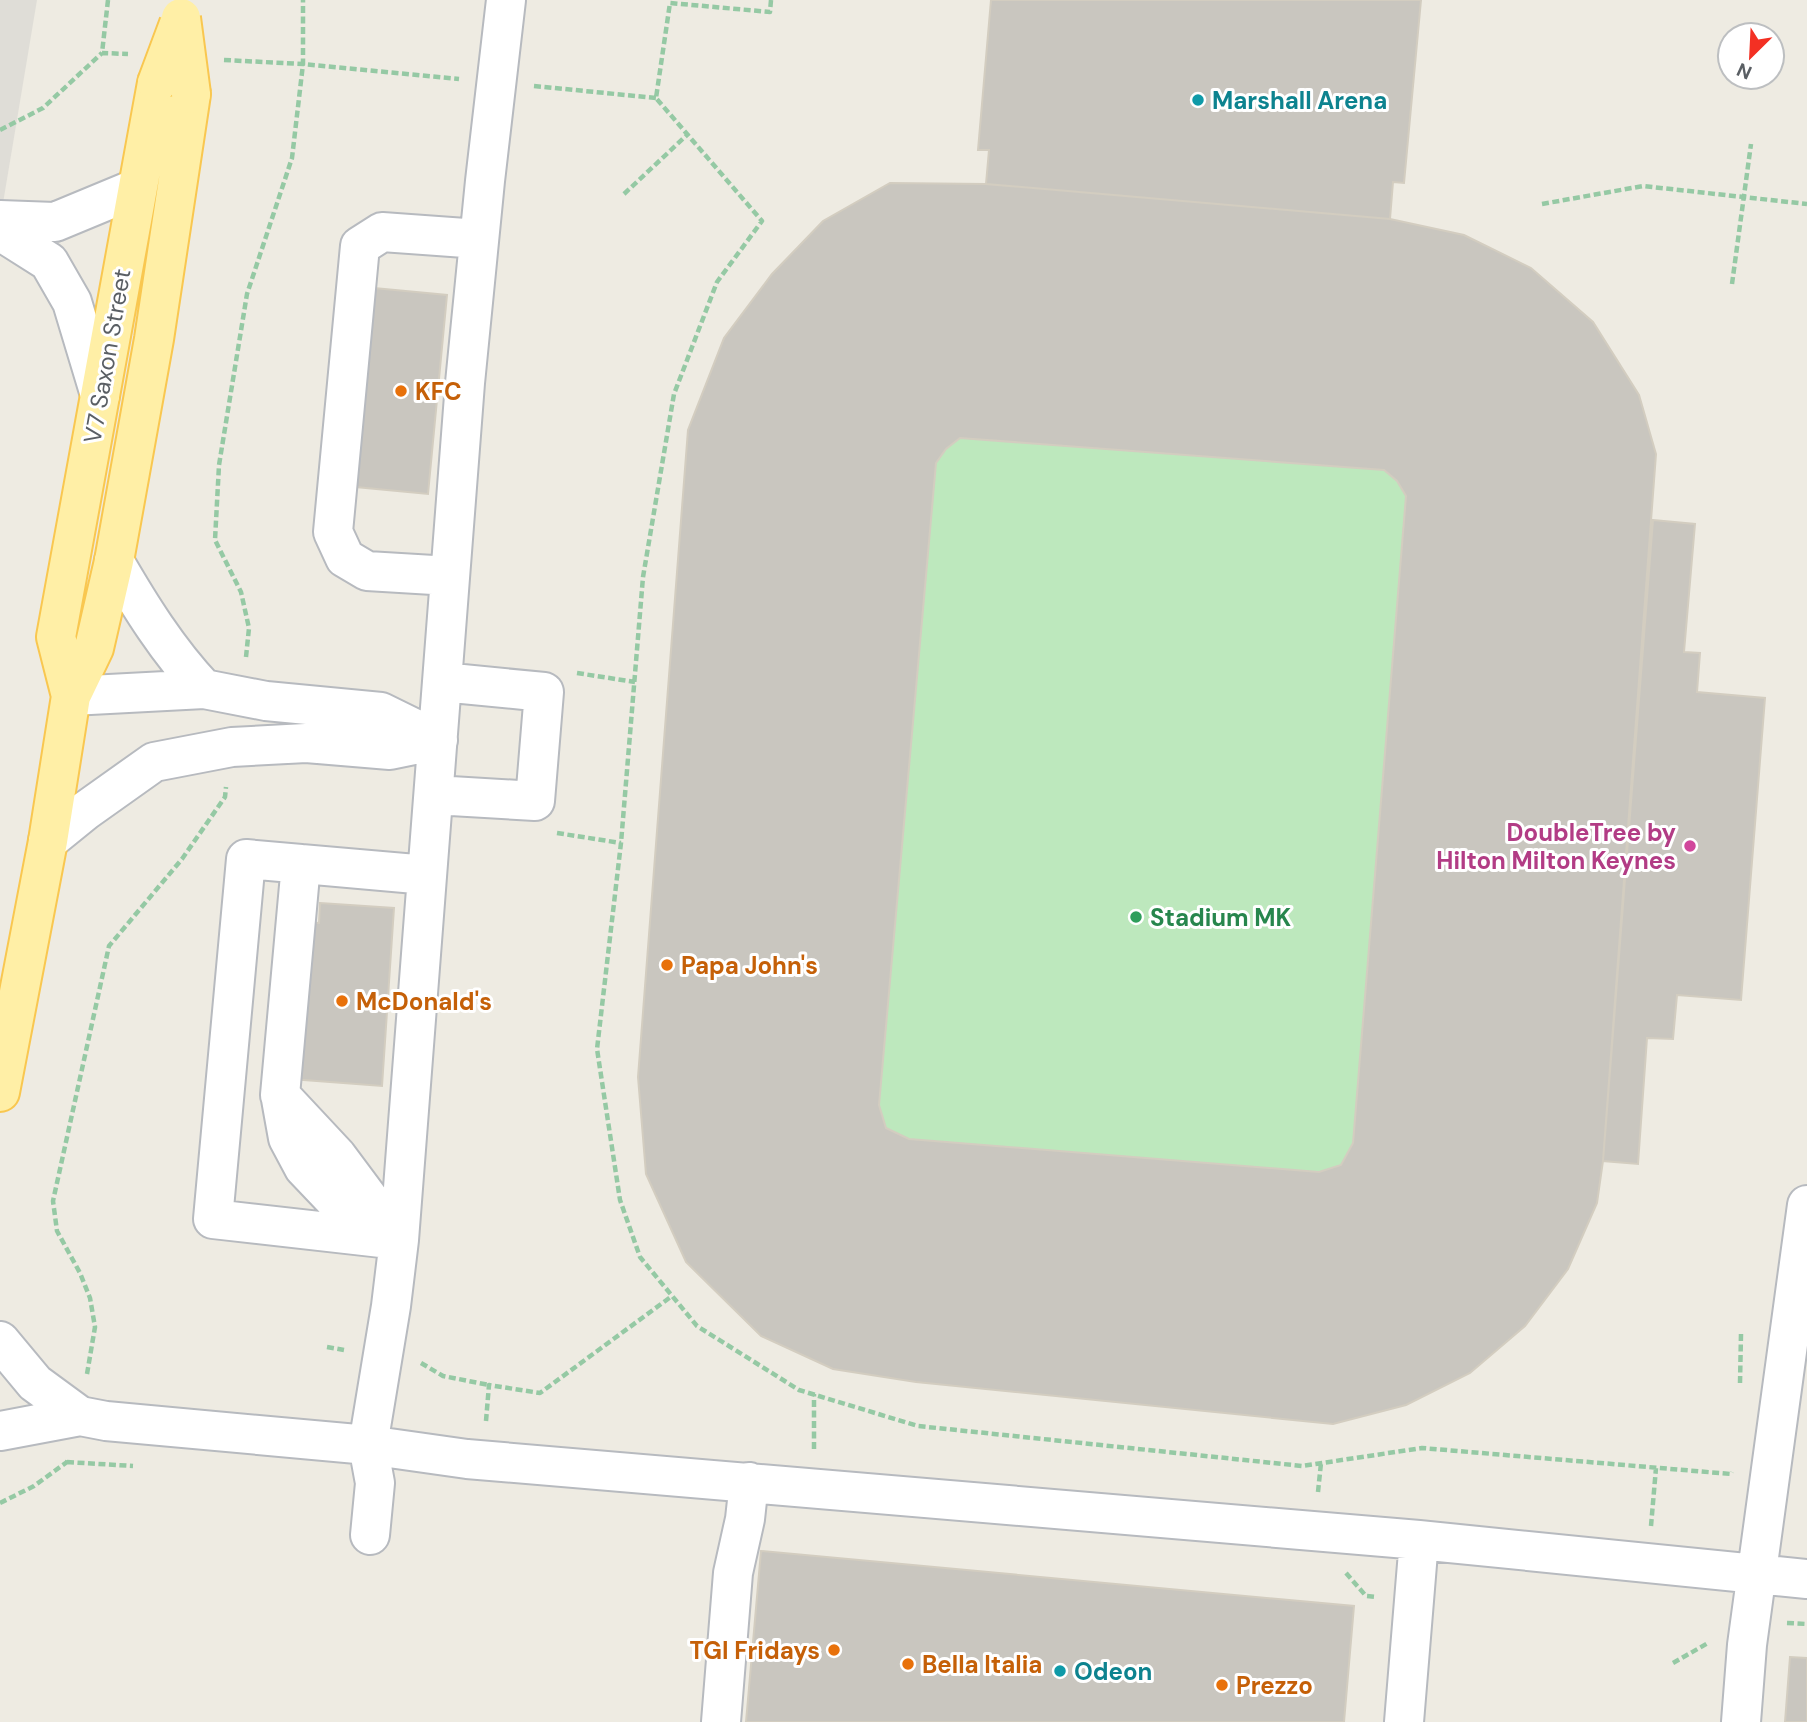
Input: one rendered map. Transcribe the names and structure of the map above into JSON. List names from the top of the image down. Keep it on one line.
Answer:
{"streets":{"main road":["V7 Saxon Street"]},"places":["Marshall Arena","KFC","DoubleTree by Hilton Milton Keynes","Stadium MK","Papa John's","McDonald's","TGI Fridays","Bella Italia","Odeon","Prezzo"],"north":"bottom left"}
